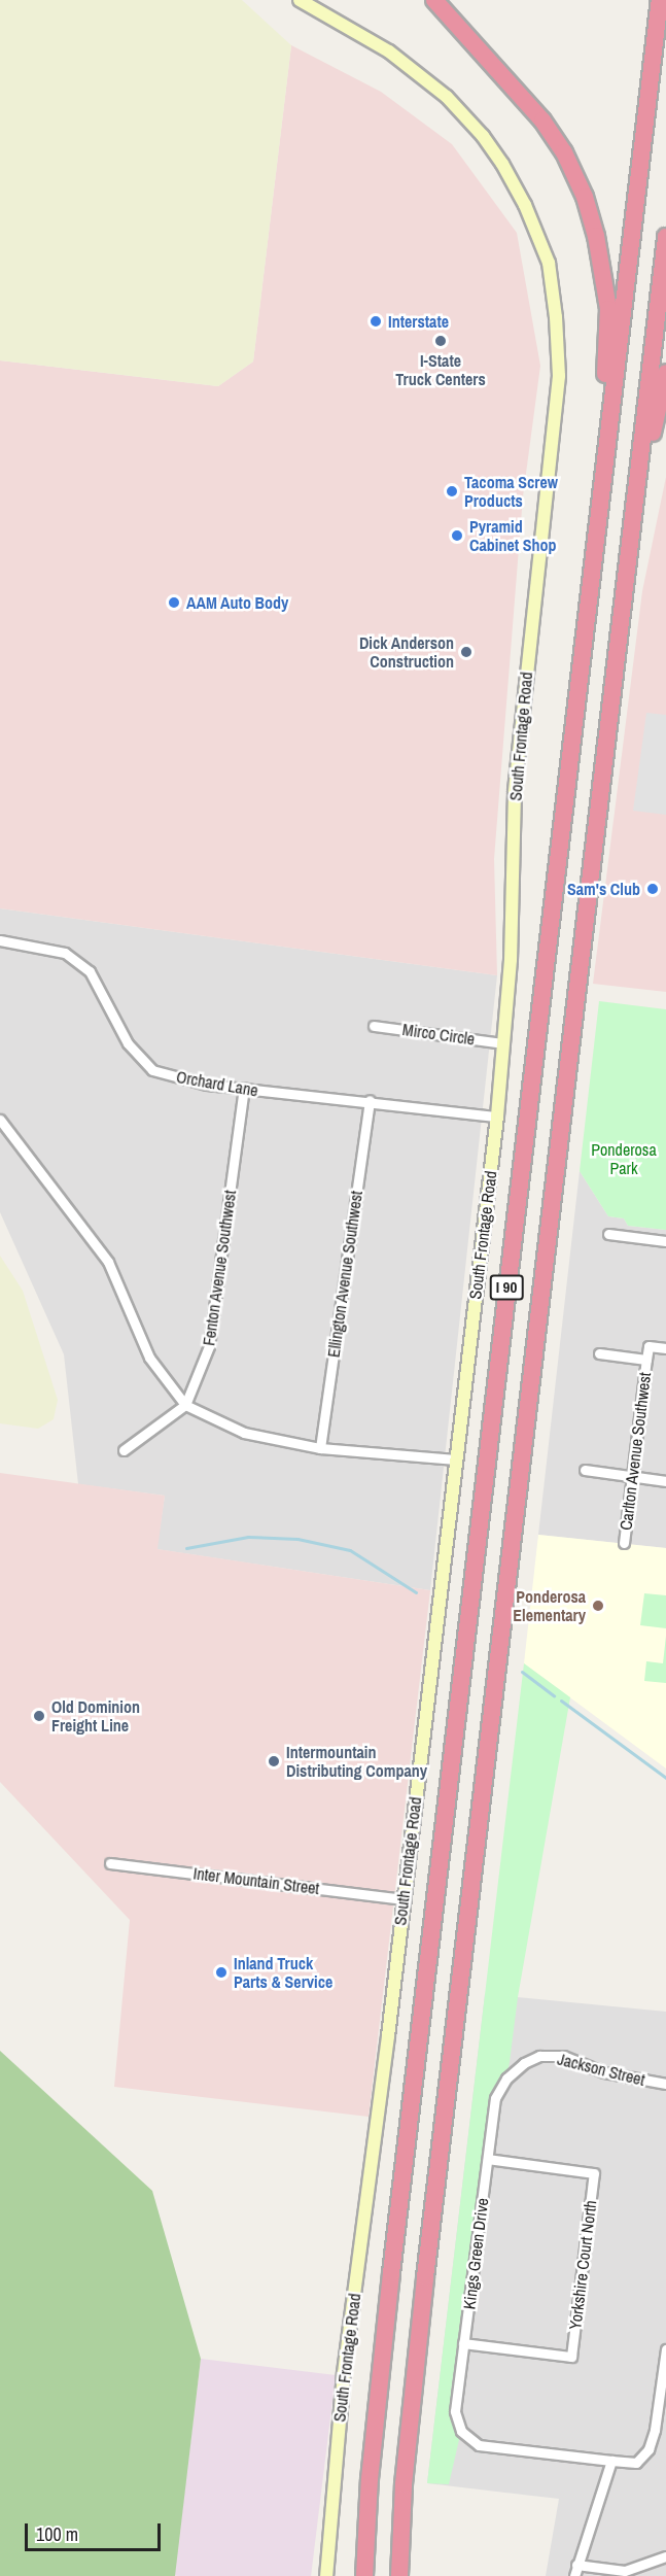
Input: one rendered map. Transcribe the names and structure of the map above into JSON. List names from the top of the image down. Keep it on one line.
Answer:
{"streets":{"highway":["I 90"],"main road":["South Frontage Road"],"street":["Mirco Circle","Orchard Lane","Fenton Avenue Southwest","Ellington Avenue Southwest","Carlton Avenue Southwest","Inter Mountain Street","Jackson Street","Kings Green Drive","Yorkshire Court North"]},"crossings":[["South Frontage Road","Mirco Circle"],["South Frontage Road","Orchard Lane"],["South Frontage Road","Inter Mountain Street"],["Orchard Lane","Fenton Avenue Southwest"],["Orchard Lane","Ellington Avenue Southwest"],["Jackson Street","Kings Green Drive"],["Kings Green Drive","Yorkshire Court North"]],"parks":["Ponderosa Park"],"places":["Interstate","I-State Truck Centers","Tacoma Screw Products","Pyramid Cabinet Shop","AAM Auto Body","Dick Anderson Construction","Sam's Club","Ponderosa Elementary","Old Dominion Freight Line","Intermountain Distributing Company","Inland Truck Parts & Service"],"scale_bar":"100 m"}
